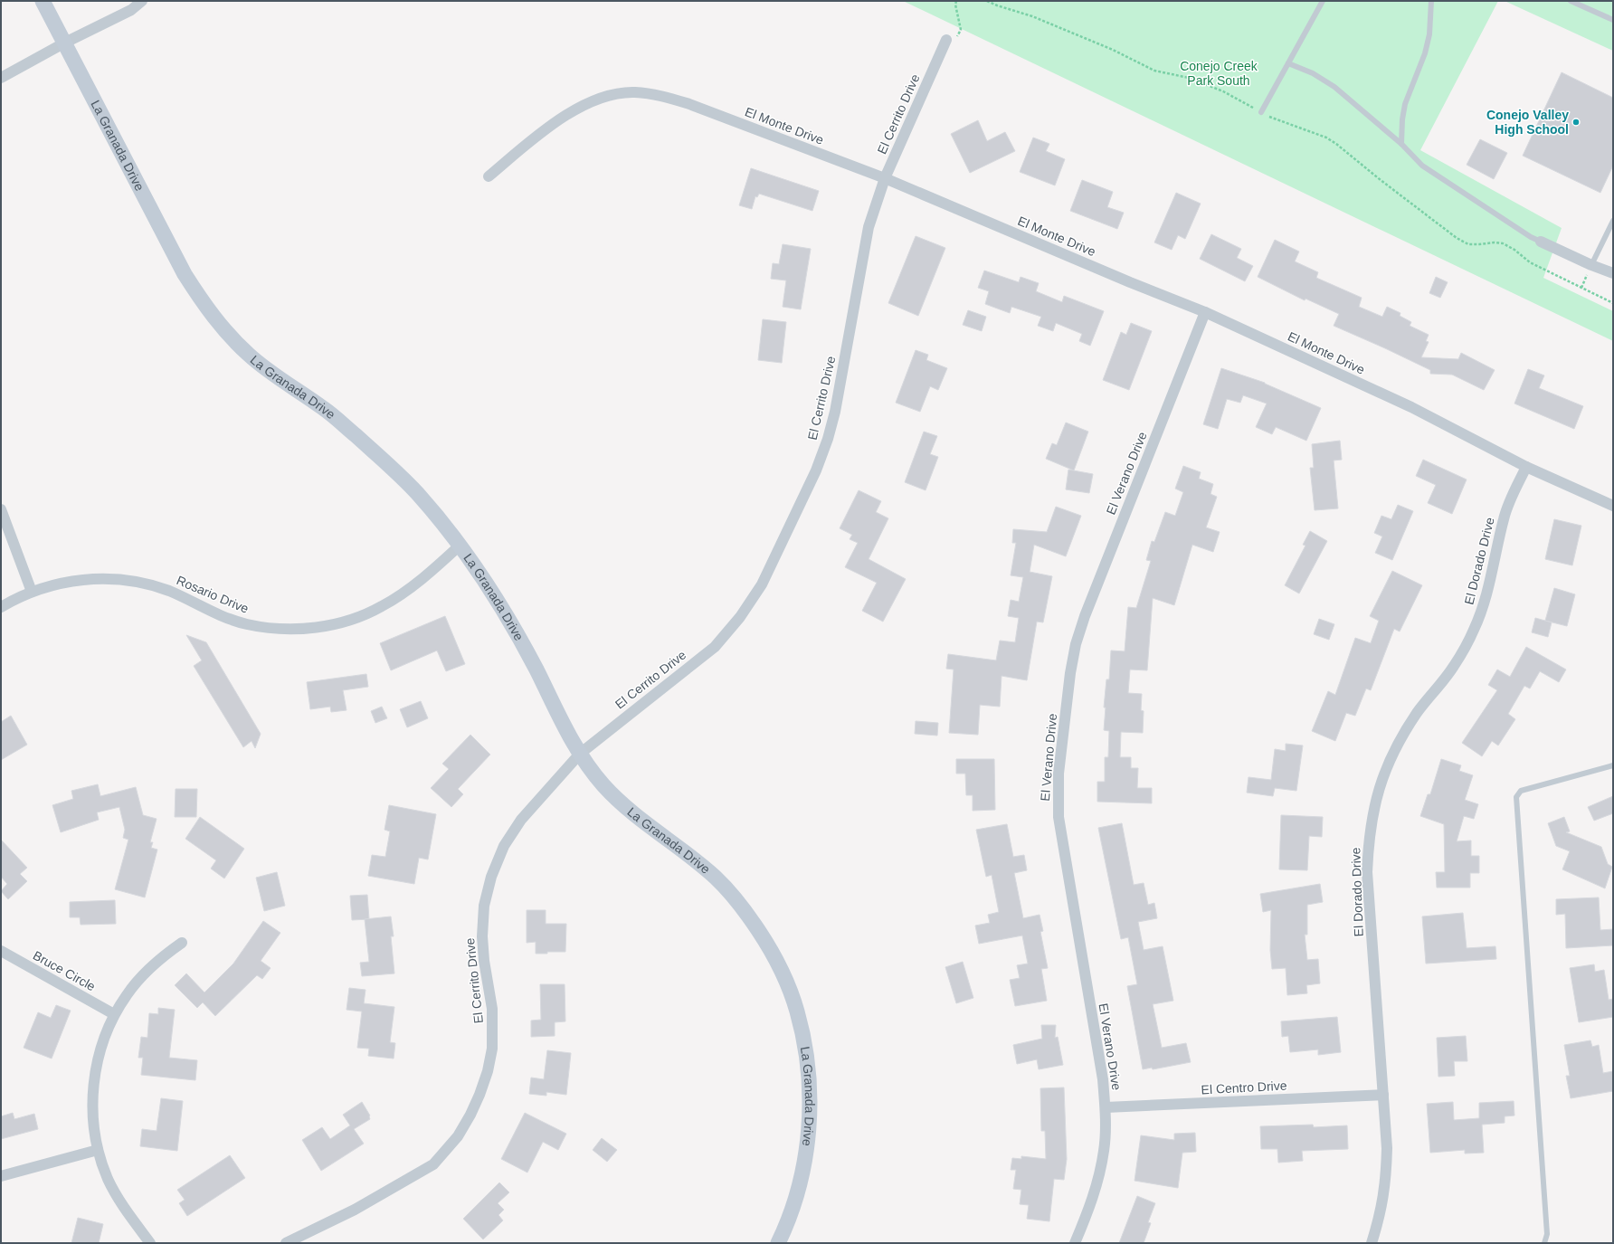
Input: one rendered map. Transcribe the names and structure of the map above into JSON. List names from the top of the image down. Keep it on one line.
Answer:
{"streets":{"street":["El Cerrito Drive","El Monte Drive","La Granada Drive","El Verano Drive","El Dorado Drive","Rosario Drive","Bruce Circle","El Centro Drive"]},"crossings":[["El Cerrito Drive","El Monte Drive"],["El Cerrito Drive","La Granada Drive"],["El Monte Drive","El Verano Drive"],["El Monte Drive","El Dorado Drive"],["La Granada Drive","Rosario Drive"],["El Verano Drive","El Centro Drive"],["El Dorado Drive","El Centro Drive"]],"parks":["Conejo Creek Park South"],"places":["Conejo Valley High School"]}
